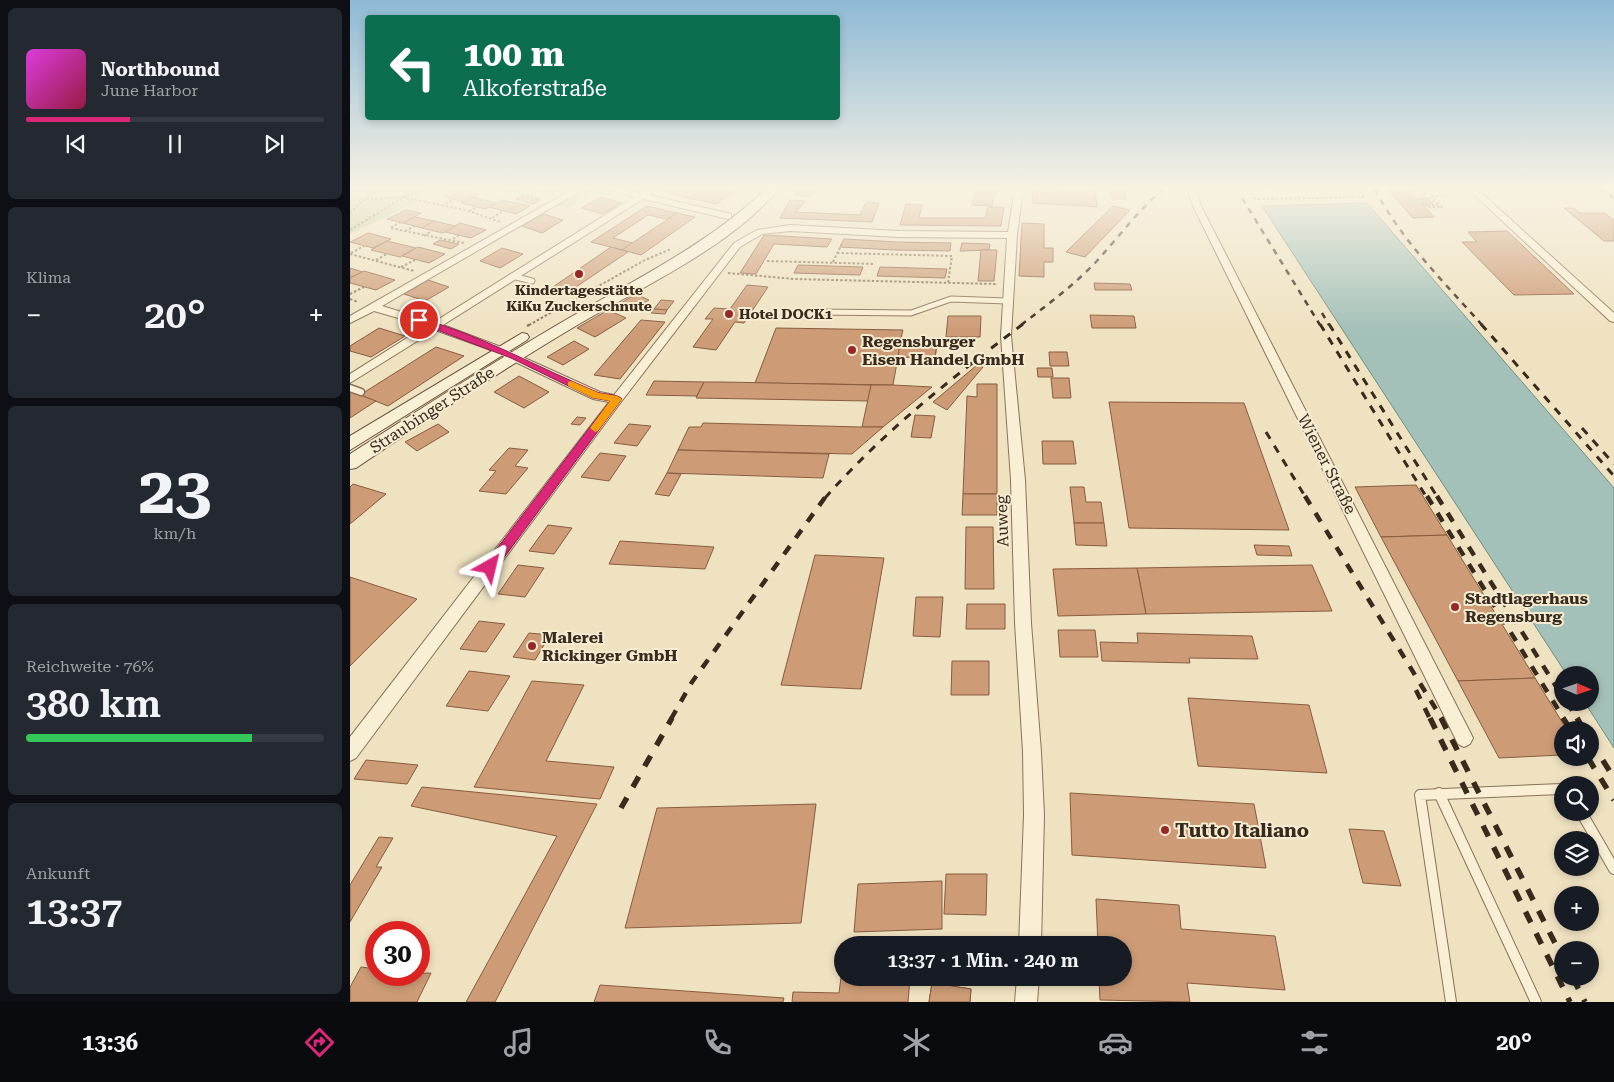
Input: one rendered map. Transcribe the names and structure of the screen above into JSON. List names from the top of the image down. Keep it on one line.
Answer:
{"streets":{"main road":["Straubinger Straße"],"street":["Wiener Straße","Auweg"]},"places":["Kindertagesstätte KiKu Zuckerschnute","Hotel DOCK1","Regensburger Eisen Handel GmbH","Stadtlagerhaus Regensburg","Malerei Rickinger GmbH","Tutto Italiano"],"north":"right","page":{"turn":["100 m","Alkoferstraße"],"song":["Northbound","June Harbor"],"tile":["Klima",["23","km/h"],["Reichweite · 76%","380 km"],["Ankunft","13:37"]],"heat":["−","20°","+"],"map_buttons":["+","−"],"limit":"30","trip":"13:37 · 1 Min. · 240 m","tabs":["13:36","20°"]}}
